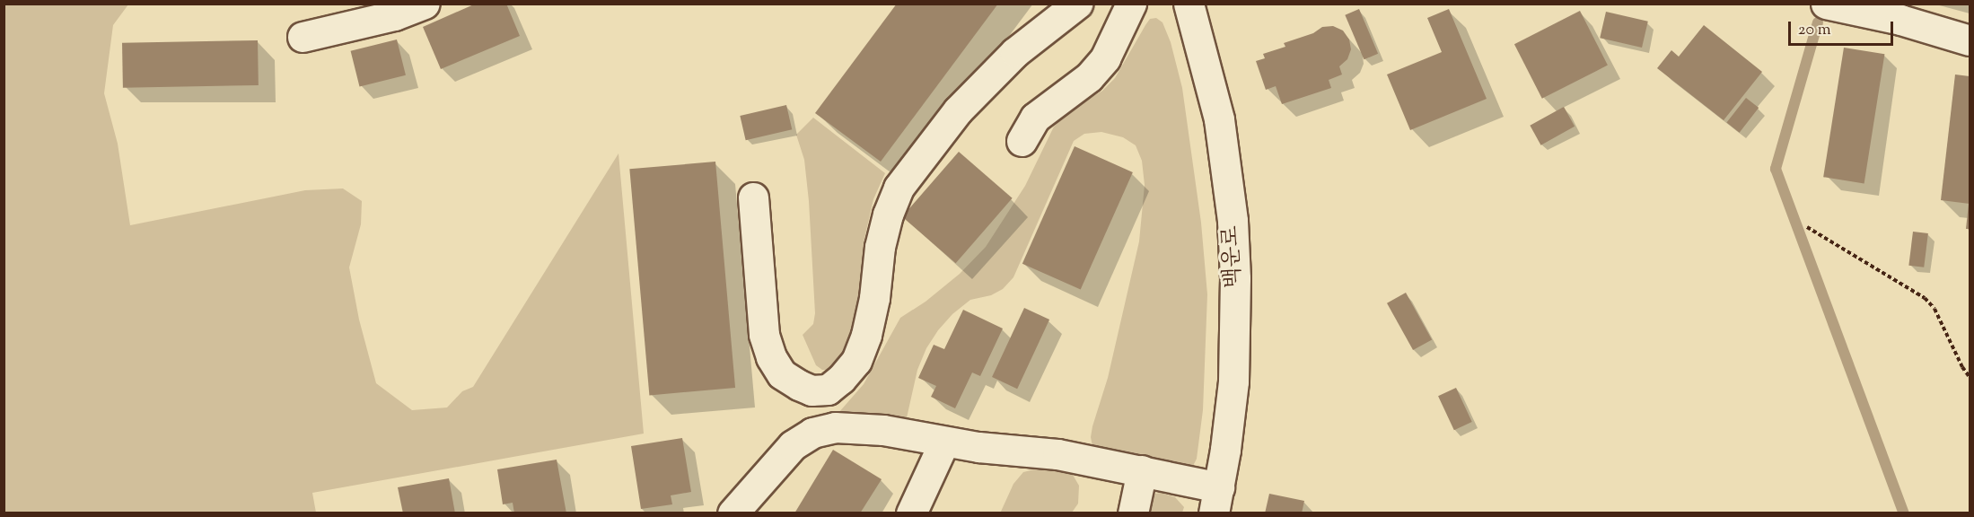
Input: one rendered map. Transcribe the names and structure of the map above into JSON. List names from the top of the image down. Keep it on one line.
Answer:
{"streets":{"street":["백운로"]},"scale_bar":"20 m"}
